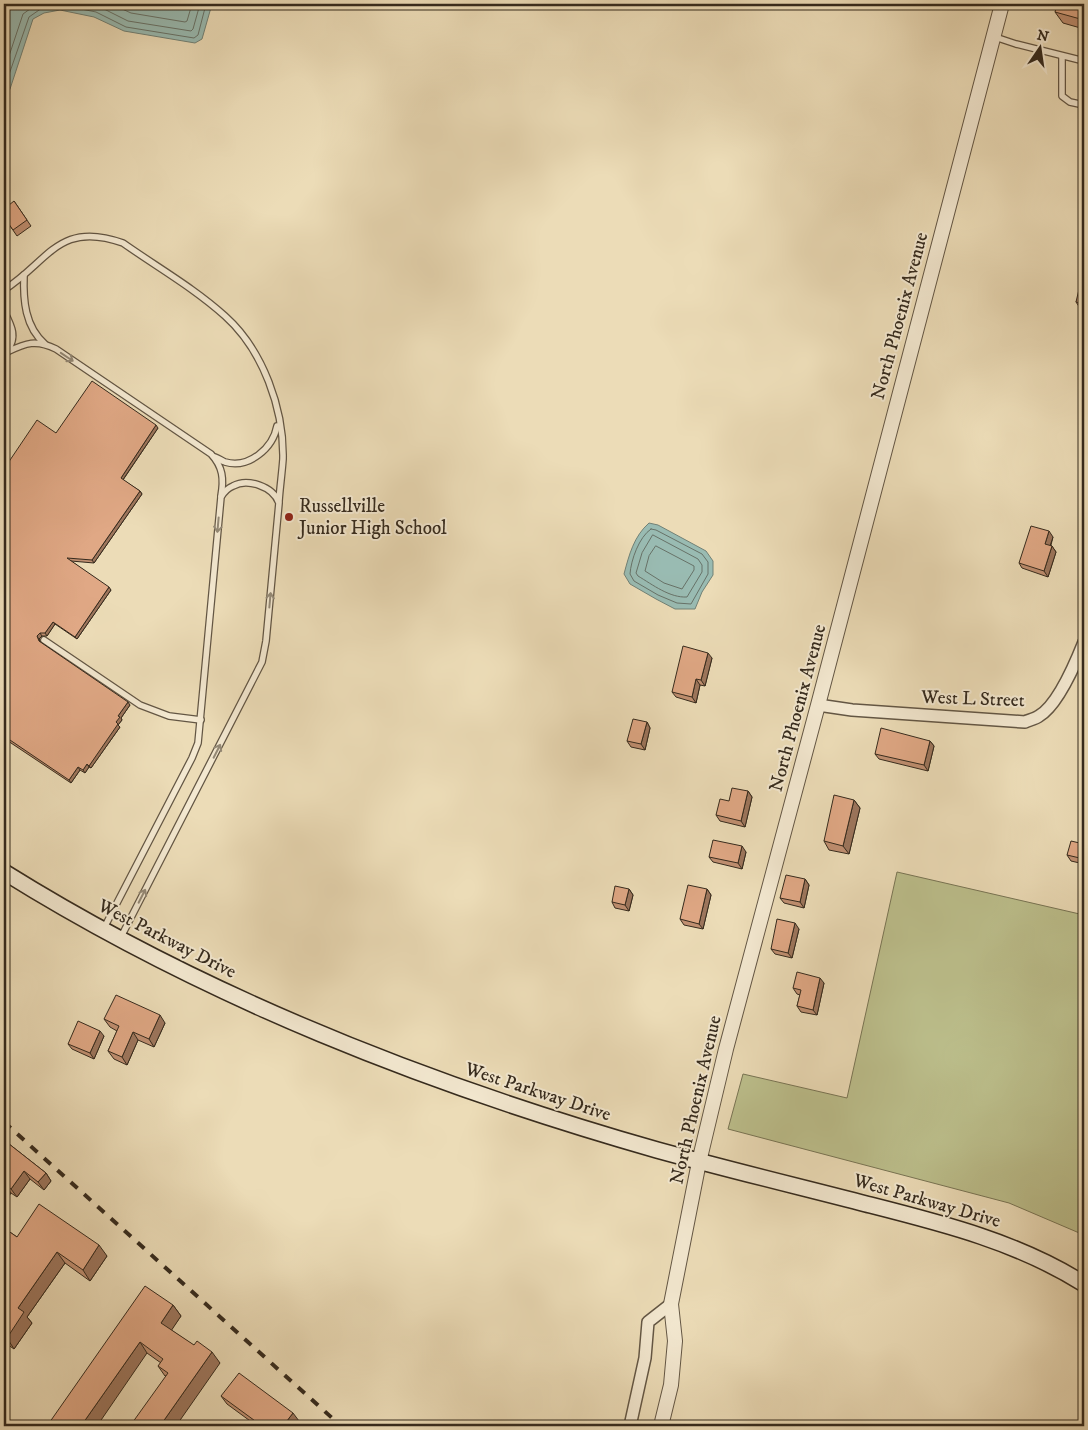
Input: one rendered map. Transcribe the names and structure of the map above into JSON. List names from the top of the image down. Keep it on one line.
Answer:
{"streets":{"main road":["West Parkway Drive"],"street":["North Phoenix Avenue","West L Street"]},"crossings":[["North Phoenix Avenue","West L Street"],["North Phoenix Avenue","West Parkway Drive"]],"places":["Russellville Junior High School"],"north":"top"}
